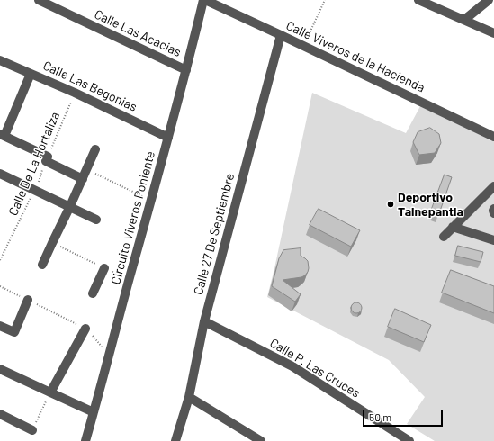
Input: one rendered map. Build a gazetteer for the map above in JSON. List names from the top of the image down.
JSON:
{
  "streets": {
    "street": [
      "Calle Las Acacias",
      "Calle Viveros de la Hacienda",
      "Calle Las Begonias",
      "Circuito Viveros Poniente",
      "Calle 27 De Septiembre",
      "Calle P. Las Cruces"
    ],
    "path": ["Calle De La Hortaliza"]
  },
  "crossings": [
    ["Calle Las Acacias", "Circuito Viveros Poniente"],
    ["Calle Viveros de la Hacienda", "Circuito Viveros Poniente"],
    ["Calle Viveros de la Hacienda", "Calle 27 De Septiembre"],
    ["Calle Las Begonias", "Calle De La Hortaliza"],
    ["Calle Las Begonias", "Circuito Viveros Poniente"],
    ["Calle 27 De Septiembre", "Calle P. Las Cruces"]
  ],
  "places": ["Deportivo Talnepantla"],
  "scale_bar": "50 m"
}
